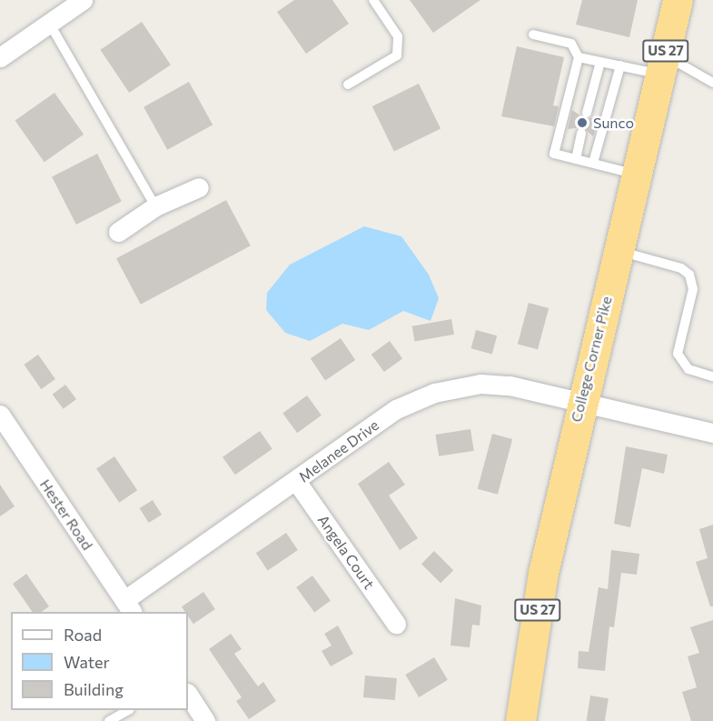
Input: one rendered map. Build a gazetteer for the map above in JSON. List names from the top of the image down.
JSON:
{
  "streets": {
    "highway": ["US 27", "College Corner Pike"],
    "street": ["Melanee Drive", "Hester Road", "Angela Court"]
  },
  "crossings": [
    ["College Corner Pike", "Melanee Drive"],
    ["Melanee Drive", "Hester Road"],
    ["Melanee Drive", "Angela Court"]
  ],
  "places": ["Sunco"],
  "legend": ["Road", "Water", "Building"]
}
